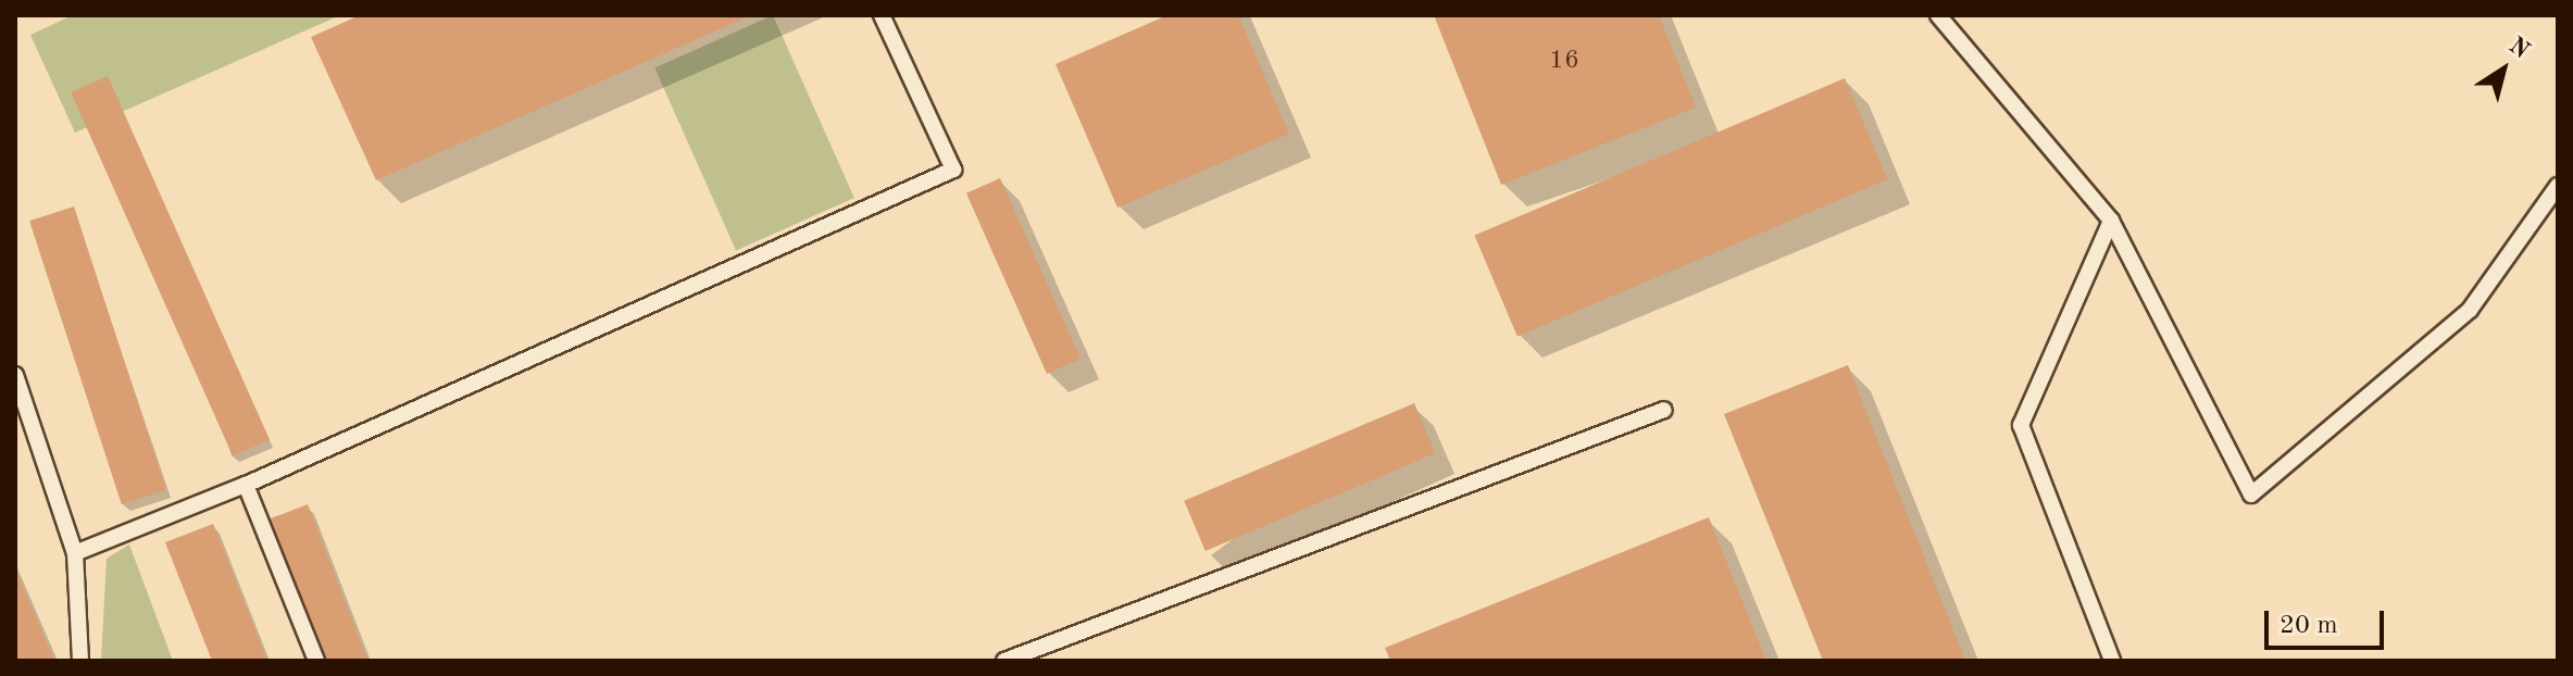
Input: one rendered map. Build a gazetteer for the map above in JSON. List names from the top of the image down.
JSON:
{
  "house_numbers": ["16"],
  "scale_bar": "20 m",
  "north": "top right"
}
